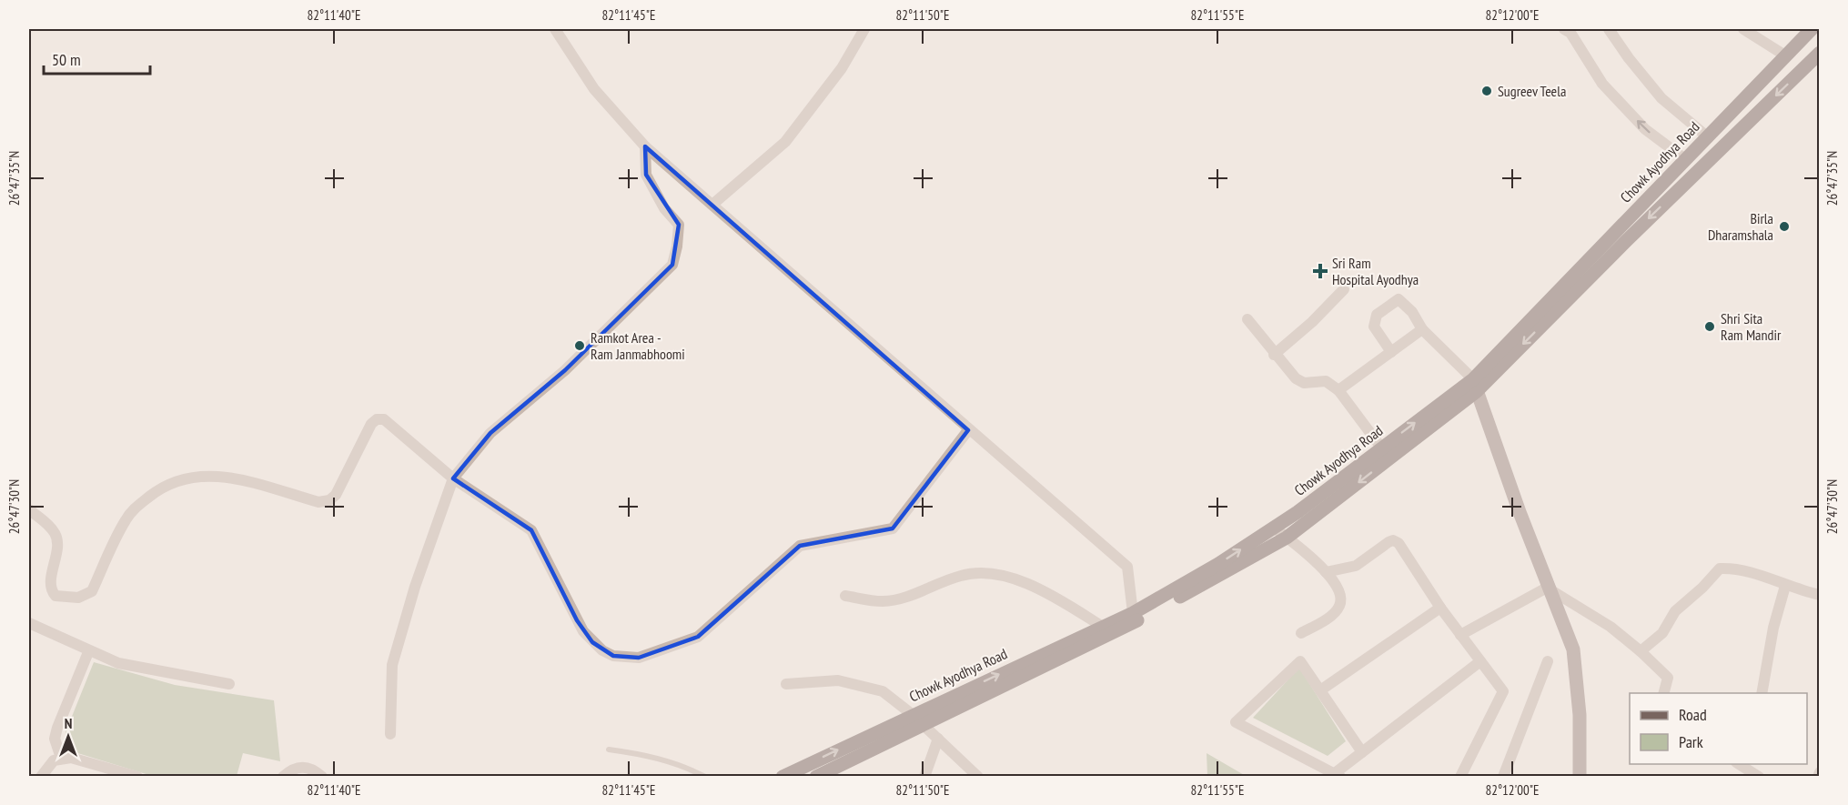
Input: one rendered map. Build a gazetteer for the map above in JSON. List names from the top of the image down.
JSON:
{
  "streets": {
    "main road": ["Chowk Ayodhya Road"]
  },
  "places": {
    "other": [
      "Sugreev Teela",
      "Birla Dharamshala",
      "Shri Sita Ram Mandir",
      "Ramkot Area - Ram Janmabhoomi"
    ],
    "health": ["Sri Ram Hospital Ayodhya"]
  },
  "legend": ["Road", "Park"],
  "scale_bar": "50 m",
  "north": "top",
  "coordinates": [
    "82°11'40\"E",
    "82°11'45\"E",
    "82°11'50\"E",
    "82°11'55\"E",
    "82°12'00\"E",
    "26°47'35\"N",
    "26°47'30\"N"
  ]
}
